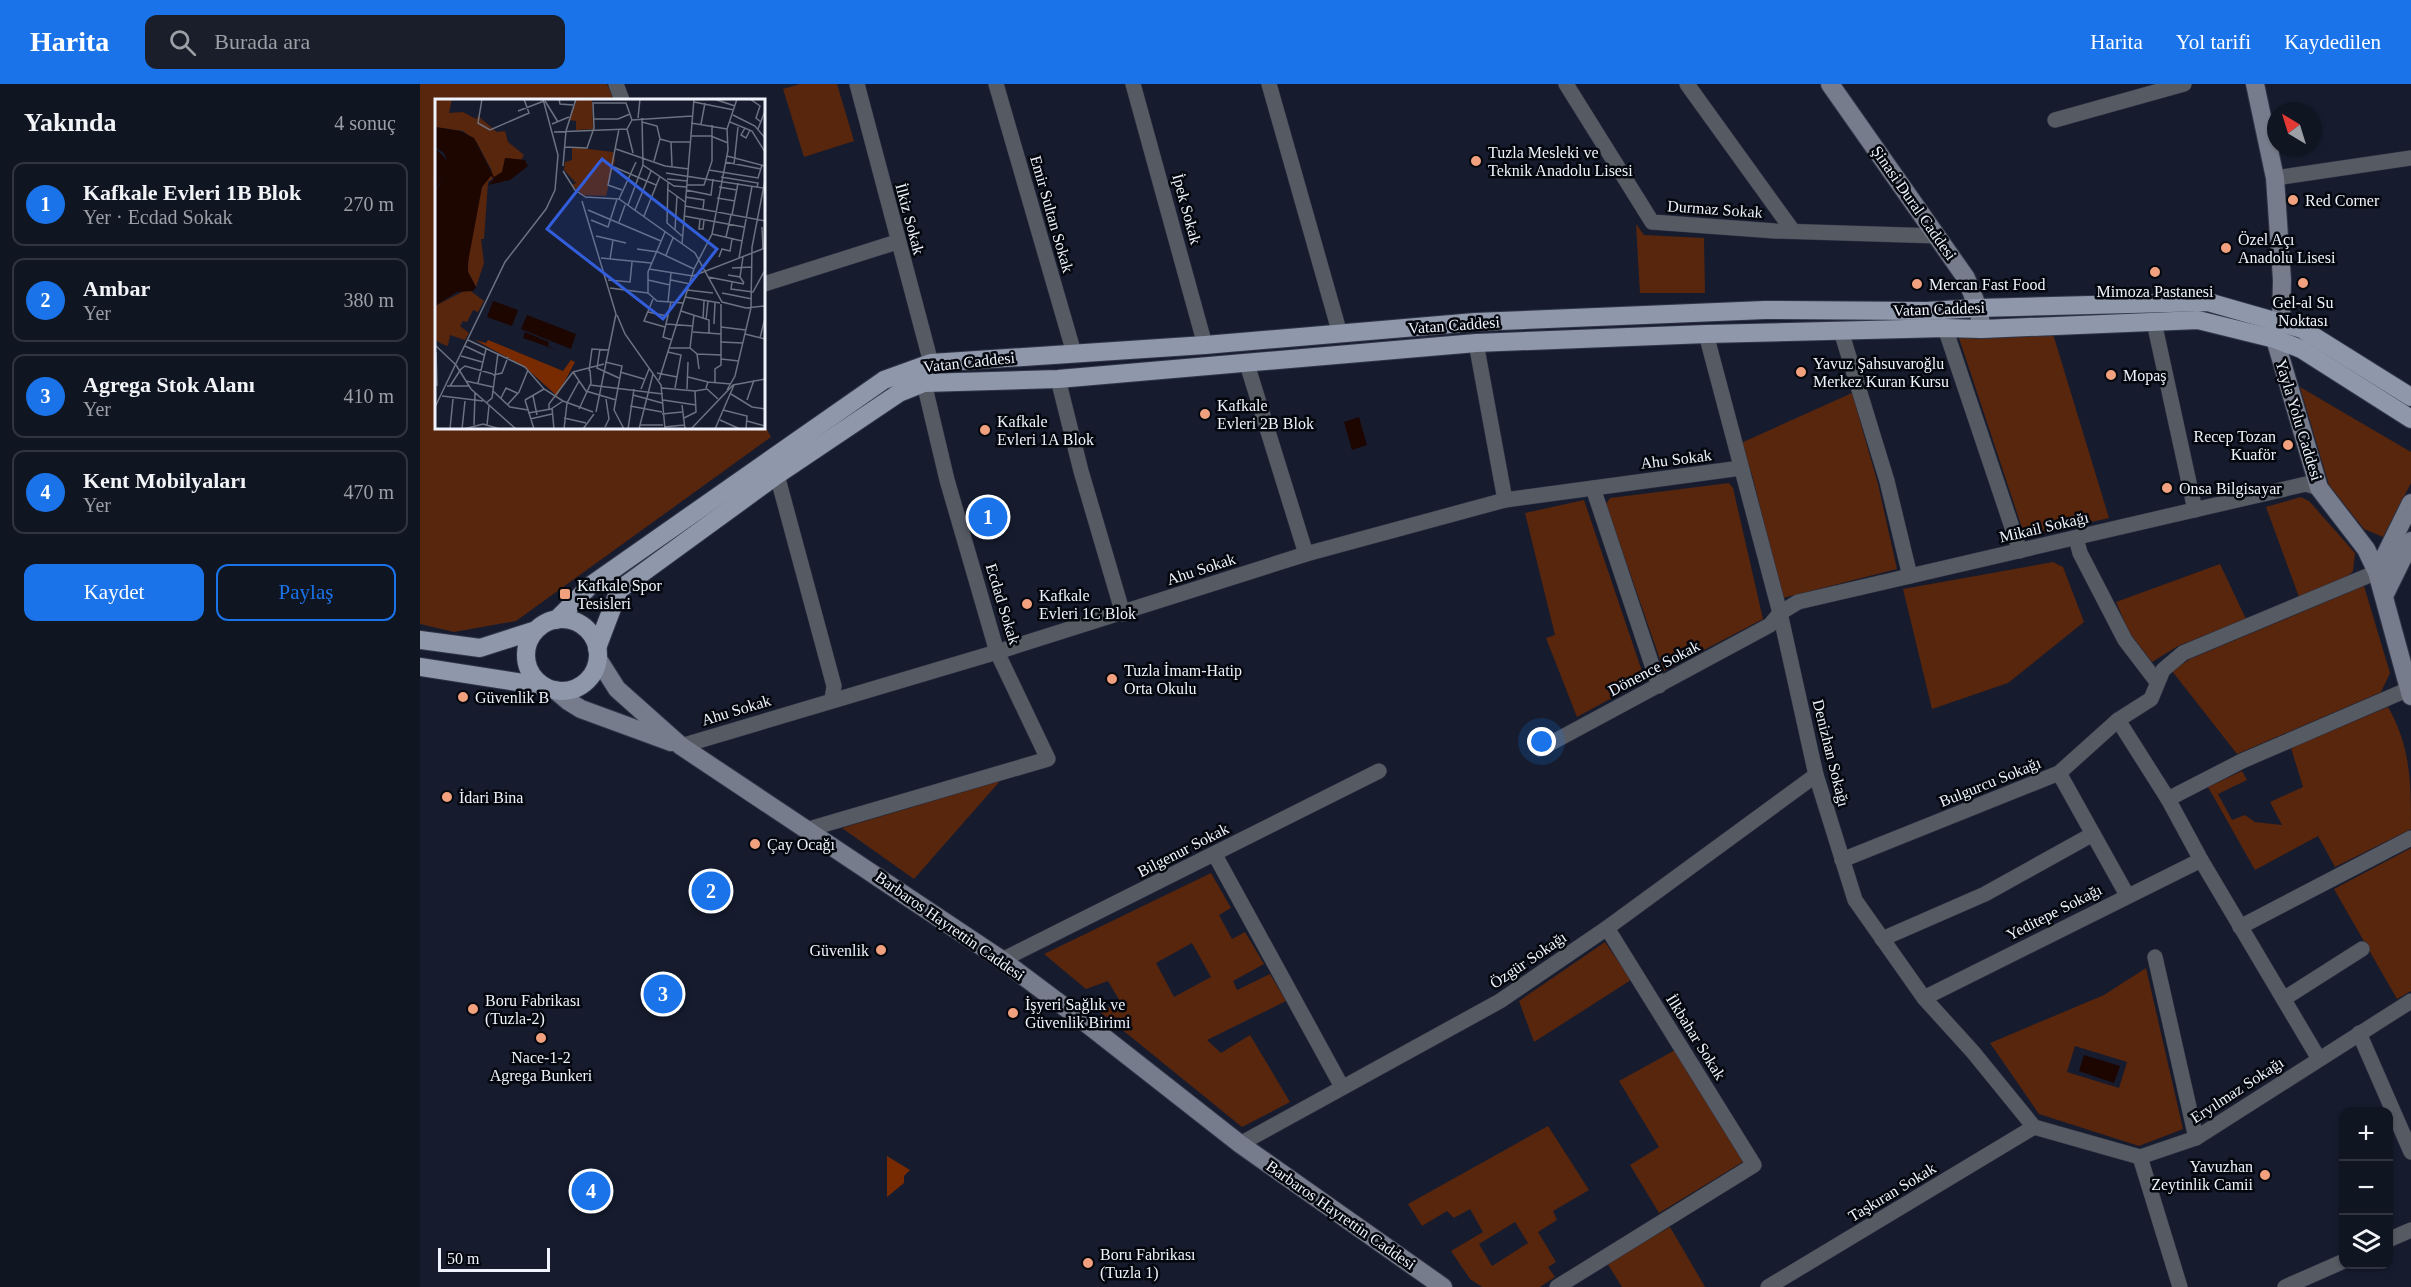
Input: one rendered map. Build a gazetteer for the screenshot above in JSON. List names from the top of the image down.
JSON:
{
  "streets": {
    "main road": ["Vatan Caddesi"],
    "street": [
      "Şinasi Dural Caddesi",
      "İpek Sokak",
      "Durmaz Sokak",
      "Emir Sultan Sokak",
      "İlkiz Sokak",
      "Yayla Yolu Caddesi",
      "Ahu Sokak",
      "Mikail Sokağı",
      "Ecdad Sokak",
      "Dönence Sokak",
      "Denizhan Sokağı",
      "Bulgurcu Sokağı",
      "Bilgenur Sokak",
      "Yeditepe Sokağı",
      "Barbaros Hayrettin Caddesi",
      "Özgür Sokağı",
      "İlkbahar Sokak",
      "Eryılmaz Sokağı",
      "Taşkıran Sokak"
    ]
  },
  "crossings": [
    ["Şinasi Dural Caddesi", "Durmaz Sokak"],
    ["Şinasi Dural Caddesi", "Vatan Caddesi"],
    ["İpek Sokak", "Vatan Caddesi"],
    ["Emir Sultan Sokak", "Vatan Caddesi"],
    ["İlkiz Sokak", "Vatan Caddesi"],
    ["Vatan Caddesi", "Yayla Yolu Caddesi"],
    ["Vatan Caddesi", "Ecdad Sokak"],
    ["Vatan Caddesi", "Denizhan Sokağı"],
    ["Yayla Yolu Caddesi", "Mikail Sokağı"],
    ["Yayla Yolu Caddesi", "Bulgurcu Sokağı"],
    ["Ahu Sokak", "Ecdad Sokak"],
    ["Ahu Sokak", "Denizhan Sokağı"],
    ["Ahu Sokak", "Barbaros Hayrettin Caddesi"],
    ["Mikail Sokağı", "Dönence Sokak"],
    ["Mikail Sokağı", "Denizhan Sokağı"],
    ["Ecdad Sokak", "Barbaros Hayrettin Caddesi"],
    ["Dönence Sokak", "Denizhan Sokağı"],
    ["Denizhan Sokağı", "Bulgurcu Sokağı"],
    ["Denizhan Sokağı", "Yeditepe Sokağı"],
    ["Denizhan Sokağı", "Özgür Sokağı"],
    ["Denizhan Sokağı", "Taşkıran Sokak"],
    ["Bilgenur Sokak", "Barbaros Hayrettin Caddesi"],
    ["Barbaros Hayrettin Caddesi", "Özgür Sokağı"],
    ["Özgür Sokağı", "İlkbahar Sokak"]
  ],
  "places": {
    "other": [
      "Tuzla Mesleki ve Teknik Anadolu Lisesi",
      "Red Corner",
      "Özel Açı Anadolu Lisesi",
      "Mimoza Pastanesi",
      "Gel-al Su Noktası",
      "Mercan Fast Food",
      "Yavuz Şahsuvaroğlu Merkez Kuran Kursu",
      "Mopaş",
      "Kafkale Evleri 2B Blok",
      "Kafkale Evleri 1A Blok",
      "Recep Tozan Kuaför",
      "Onsa Bilgisayar",
      "Kafkale Evleri 1C Blok",
      "Tuzla İmam-Hatip Orta Okulu",
      "Güvenlik B",
      "İdari Bina",
      "Çay Ocağı",
      "Güvenlik",
      "Boru Fabrikası (Tuzla-2)",
      "İşyeri Sağlık ve Güvenlik Birimi",
      "Nace-1-2 Agrega Bunkeri",
      "Yavuzhan Zeytinlik Camii",
      "Boru Fabrikası (Tuzla 1)"
    ],
    "transit": ["Kafkale Spor Tesisleri"]
  },
  "scale_bar": "50 m",
  "north": "top left",
  "page": {
    "header": "Harita",
    "search": "Burada ara",
    "nav": ["Harita", "Yol tarifi", "Kaydedilen"],
    "heading": ["Yakında", "4 sonuç"],
    "list": [
      {
        "mark": "1",
        "name": "Kafkale Evleri 1B Blok",
        "note": "Yer · Ecdad Sokak",
        "value": "270 m"
      },
      {
        "mark": "2",
        "name": "Ambar",
        "note": "Yer",
        "value": "380 m"
      },
      {
        "mark": "3",
        "name": "Agrega Stok Alanı",
        "note": "Yer",
        "value": "410 m"
      },
      {
        "mark": "4",
        "name": "Kent Mobilyaları",
        "note": "Yer",
        "value": "470 m"
      }
    ],
    "pins": [
      "1",
      "2",
      "3",
      "4"
    ],
    "buttons": ["Kaydet", "Paylaş"],
    "map_buttons": ["+", "−"],
    "scale": "50 m"
  }
}
